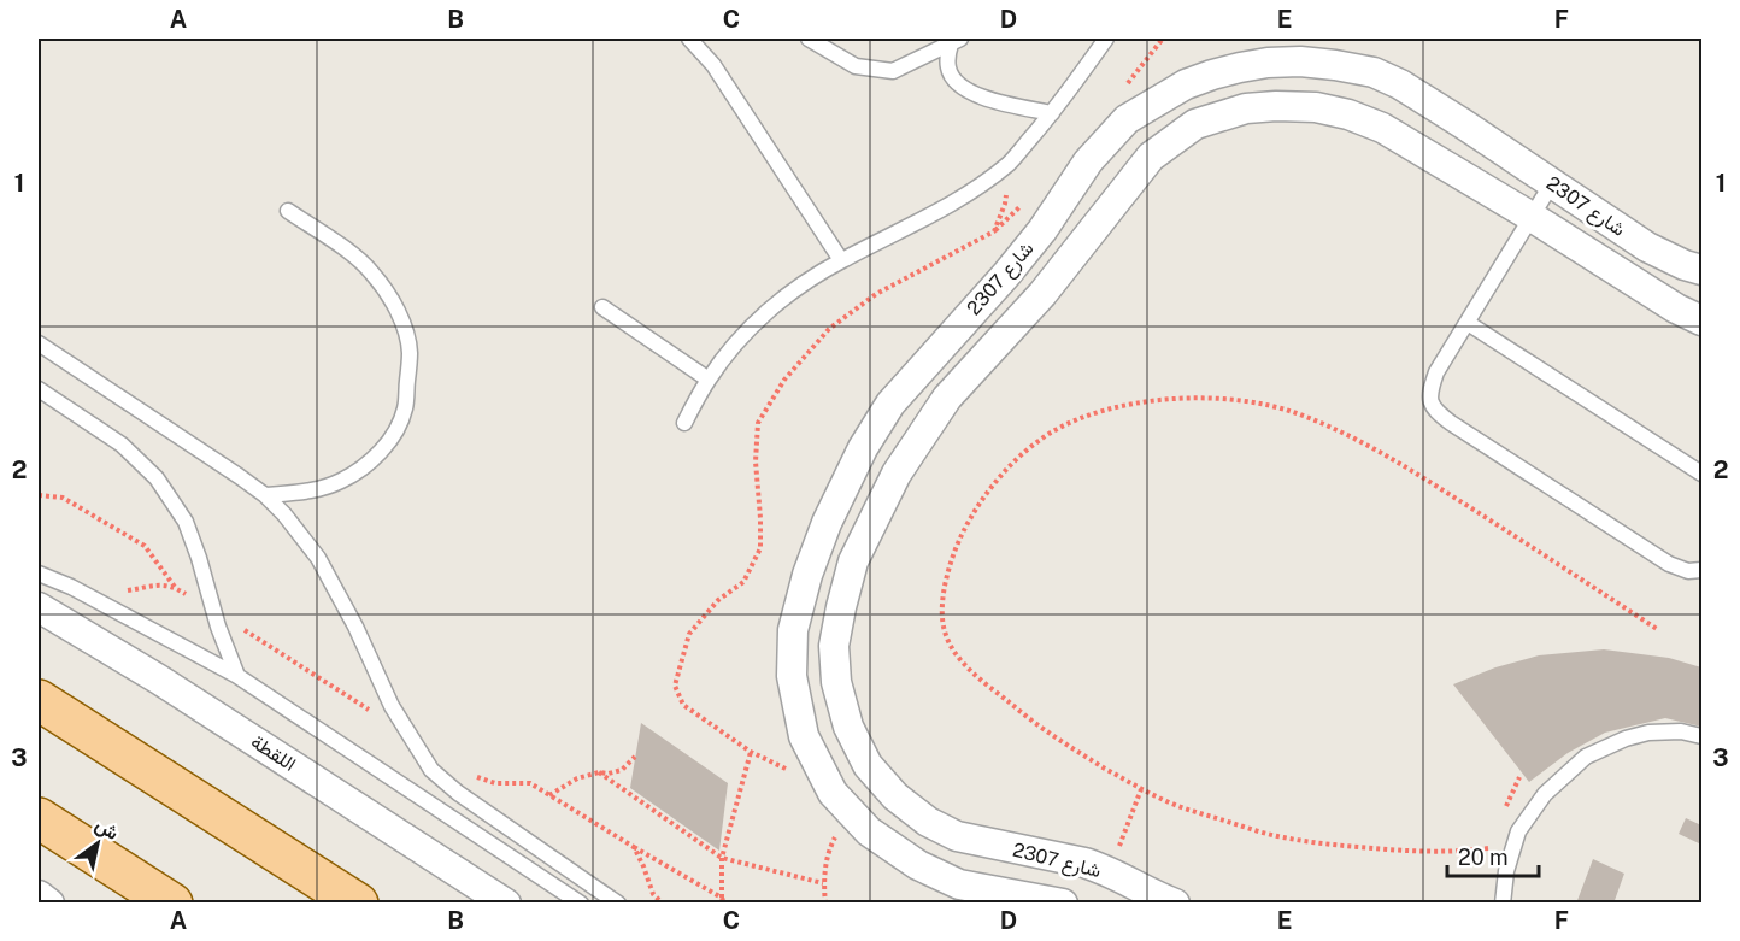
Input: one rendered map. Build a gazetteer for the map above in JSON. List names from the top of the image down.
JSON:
{
  "streets": {
    "street": ["شارع 2307", "اللقطة"]
  },
  "scale_bar": "20 m",
  "north": "top right",
  "grid": {
    "columns": [
      "A",
      "B",
      "C",
      "D",
      "E",
      "F"
    ],
    "rows": ["1", "2", "3"]
  }
}
